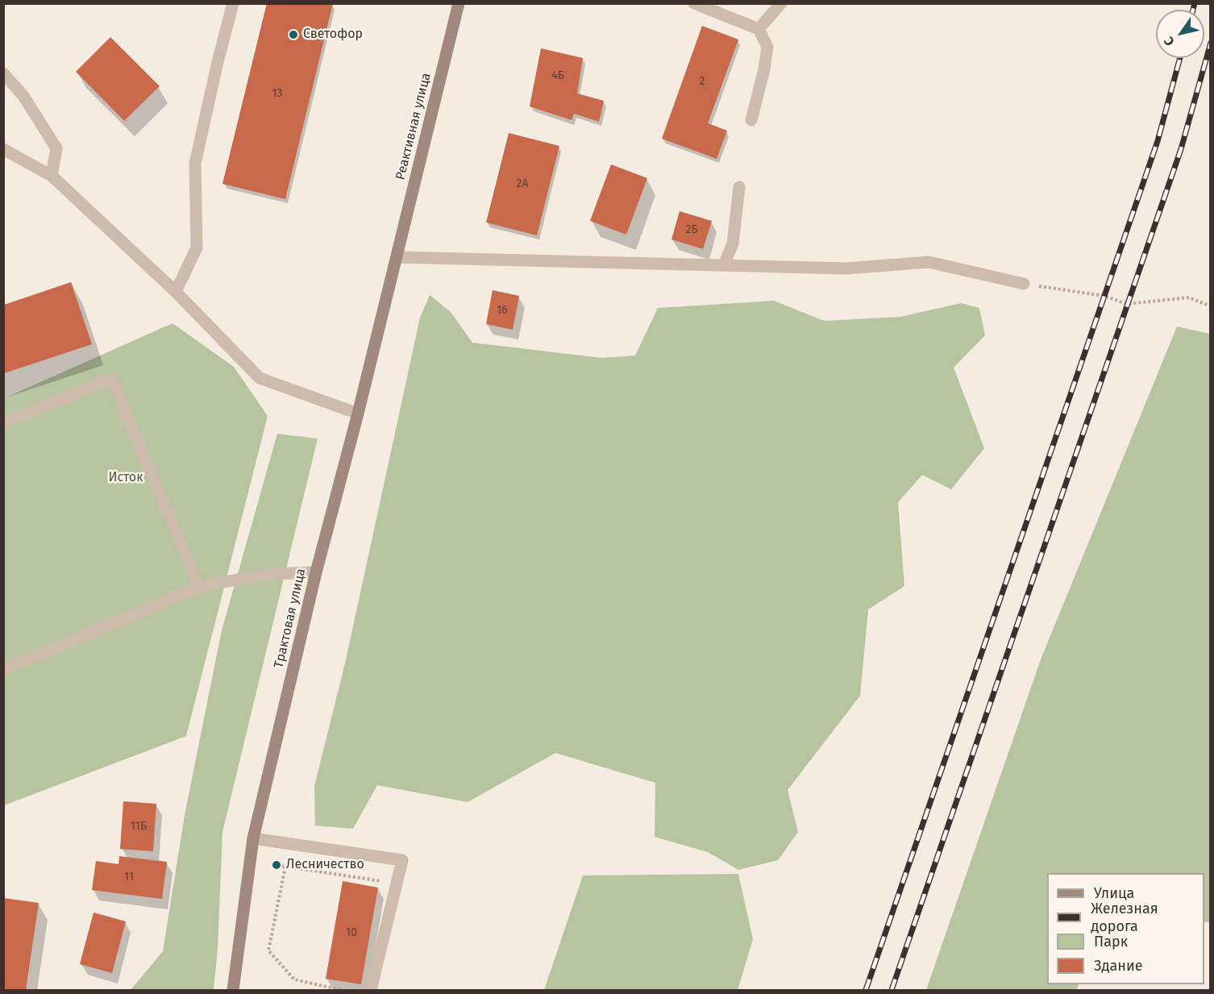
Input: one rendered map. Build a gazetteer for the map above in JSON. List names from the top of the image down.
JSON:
{
  "streets": {
    "main road": ["Реактивная улица", "Трактовая улица"]
  },
  "crossings": [
    ["Реактивная улица", "Трактовая улица"]
  ],
  "parks": ["Исток"],
  "places": ["Светофор", "Лесничество"],
  "house_numbers": [
    "4Б",
    "2",
    "13",
    "2А",
    "2Б",
    "16",
    "11Б",
    "11",
    "10"
  ],
  "legend": [
    "Улица",
    "Железная дорога",
    "Парк",
    "Здание"
  ],
  "north": "bottom left"
}
